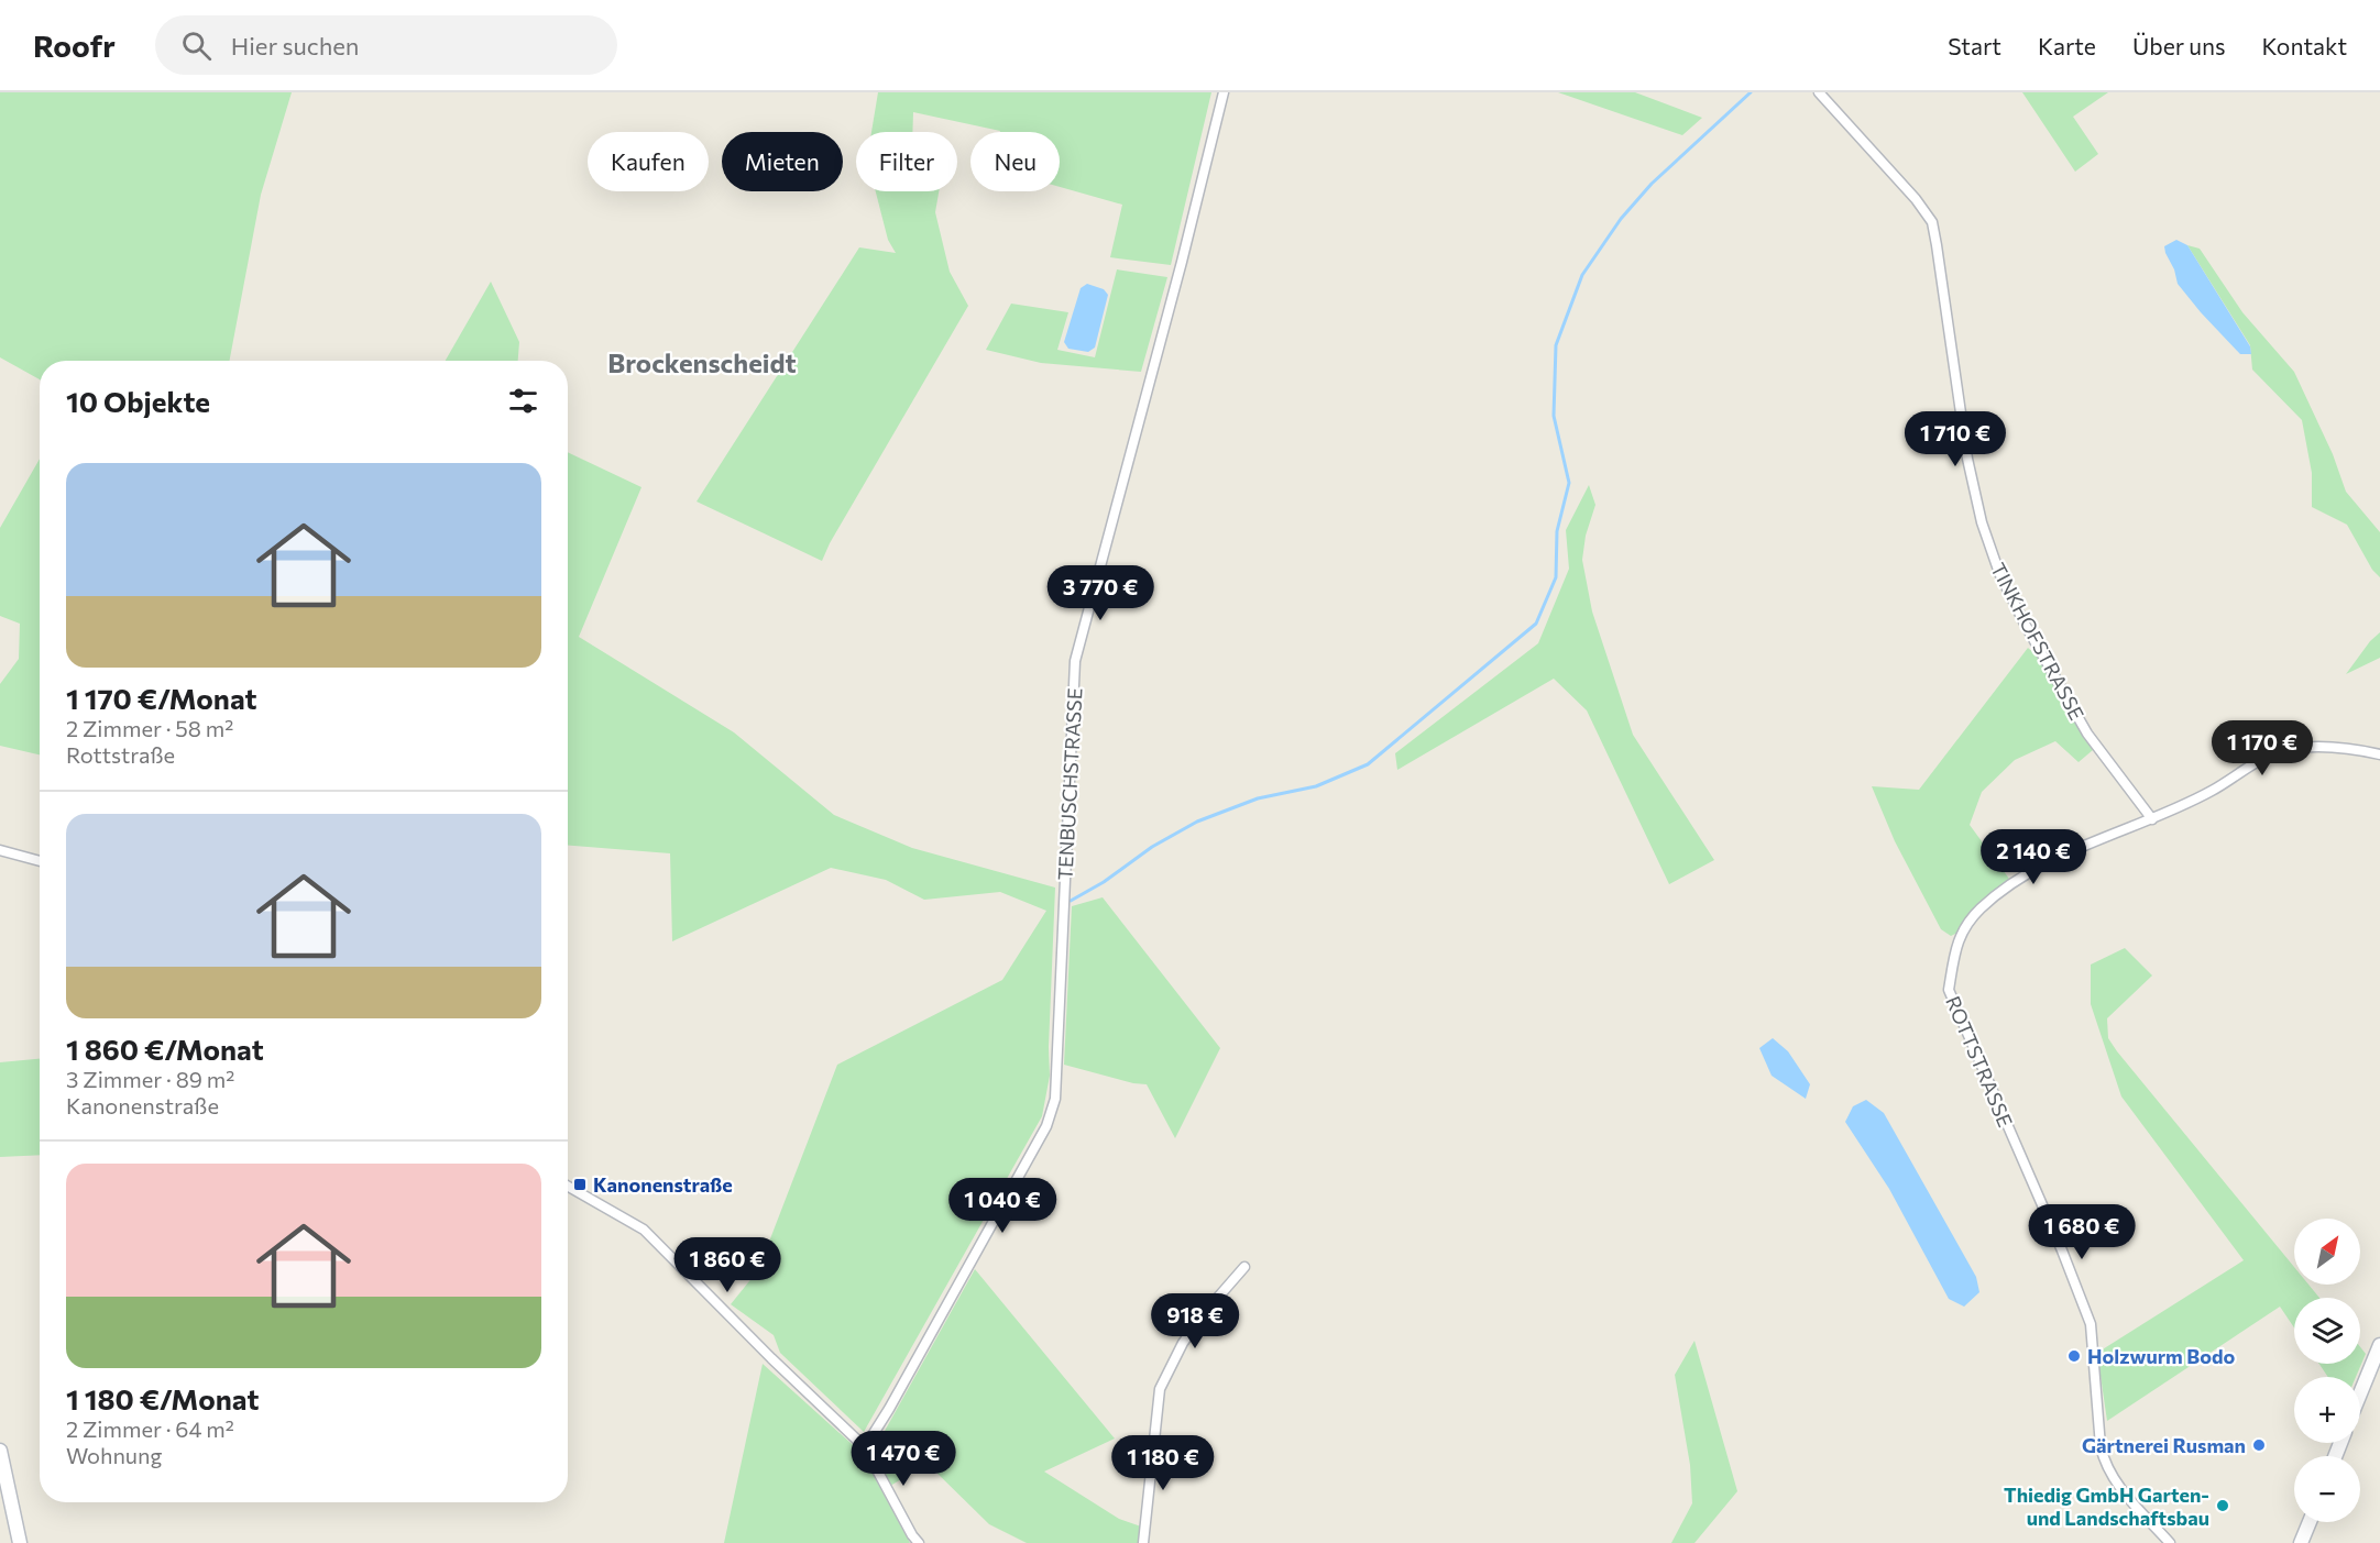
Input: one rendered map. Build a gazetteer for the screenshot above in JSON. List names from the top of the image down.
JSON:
{
  "streets": {
    "street": ["TINKHOFSTRASSE", "TENBUSCHSTRASSE", "ROTTSTRASSE"]
  },
  "crossings": [
    ["TINKHOFSTRASSE", "ROTTSTRASSE"]
  ],
  "districts": ["Brockenscheidt"],
  "places": {
    "transit": ["Kanonenstraße"],
    "other": ["Holzwurm Bodo", "Gärtnerei Rusman", "Thiedig GmbH Garten- und Landschaftsbau"]
  },
  "north": "top right",
  "page": {
    "header": "Roofr",
    "search": "Hier suchen",
    "nav": [
      "Start",
      "Karte",
      "Über uns",
      "Kontakt"
    ],
    "chip": [
      "Kaufen",
      "Mieten",
      "Filter",
      "Neu"
    ],
    "heading": "10 Objekte",
    "price": [
      "1 710 €",
      "3 770 €",
      "1 170 €",
      "2 140 €",
      "1 040 €",
      "1 680 €",
      "1 860 €",
      "918 €",
      "1 470 €",
      "1 180 €"
    ],
    "list": [
      {
        "name": "1 170 €/Monat",
        "note": "2 Zimmer · 58 m² · Rottstraße"
      },
      {
        "name": "1 860 €/Monat",
        "note": "3 Zimmer · 89 m² · Kanonenstraße"
      },
      {
        "name": "1 180 €/Monat",
        "note": "2 Zimmer · 64 m² · Wohnung"
      }
    ],
    "map_buttons": ["+", "−"]
  }
}
